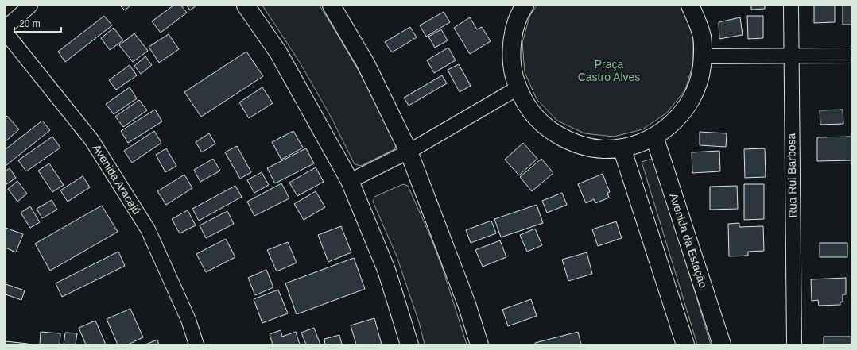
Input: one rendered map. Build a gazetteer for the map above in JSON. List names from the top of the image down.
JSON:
{
  "streets": {
    "street": ["Rua Rui Barbosa", "Avenida Aracajú", "Avenida da Estação"]
  },
  "parks": ["Praça Castro Alves"],
  "scale_bar": "20 m"
}
